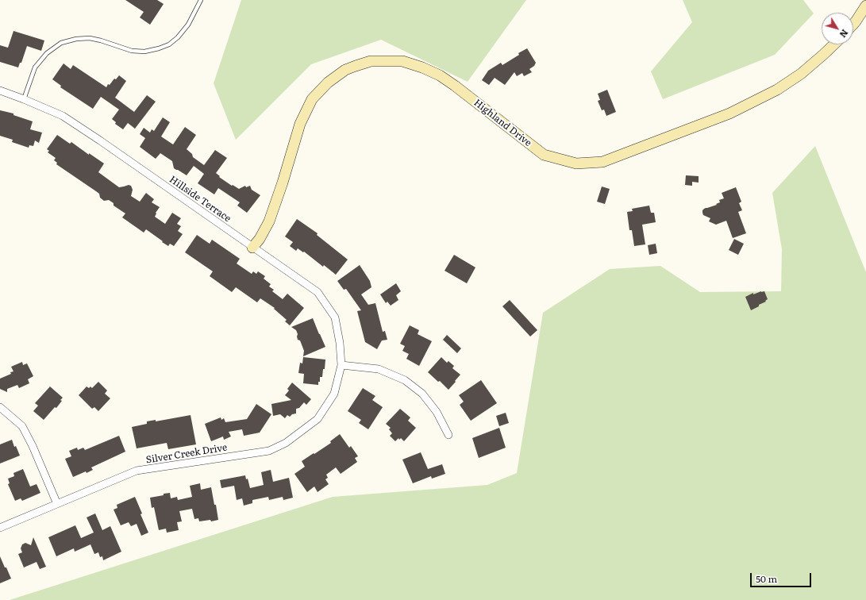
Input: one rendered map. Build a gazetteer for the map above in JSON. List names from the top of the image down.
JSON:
{
  "streets": {
    "street": ["Highland Drive", "Hillside Terrace", "Silver Creek Drive"]
  },
  "crossings": [
    ["Highland Drive", "Hillside Terrace"],
    ["Hillside Terrace", "Silver Creek Drive"]
  ],
  "scale_bar": "50 m",
  "north": "bottom right"
}
